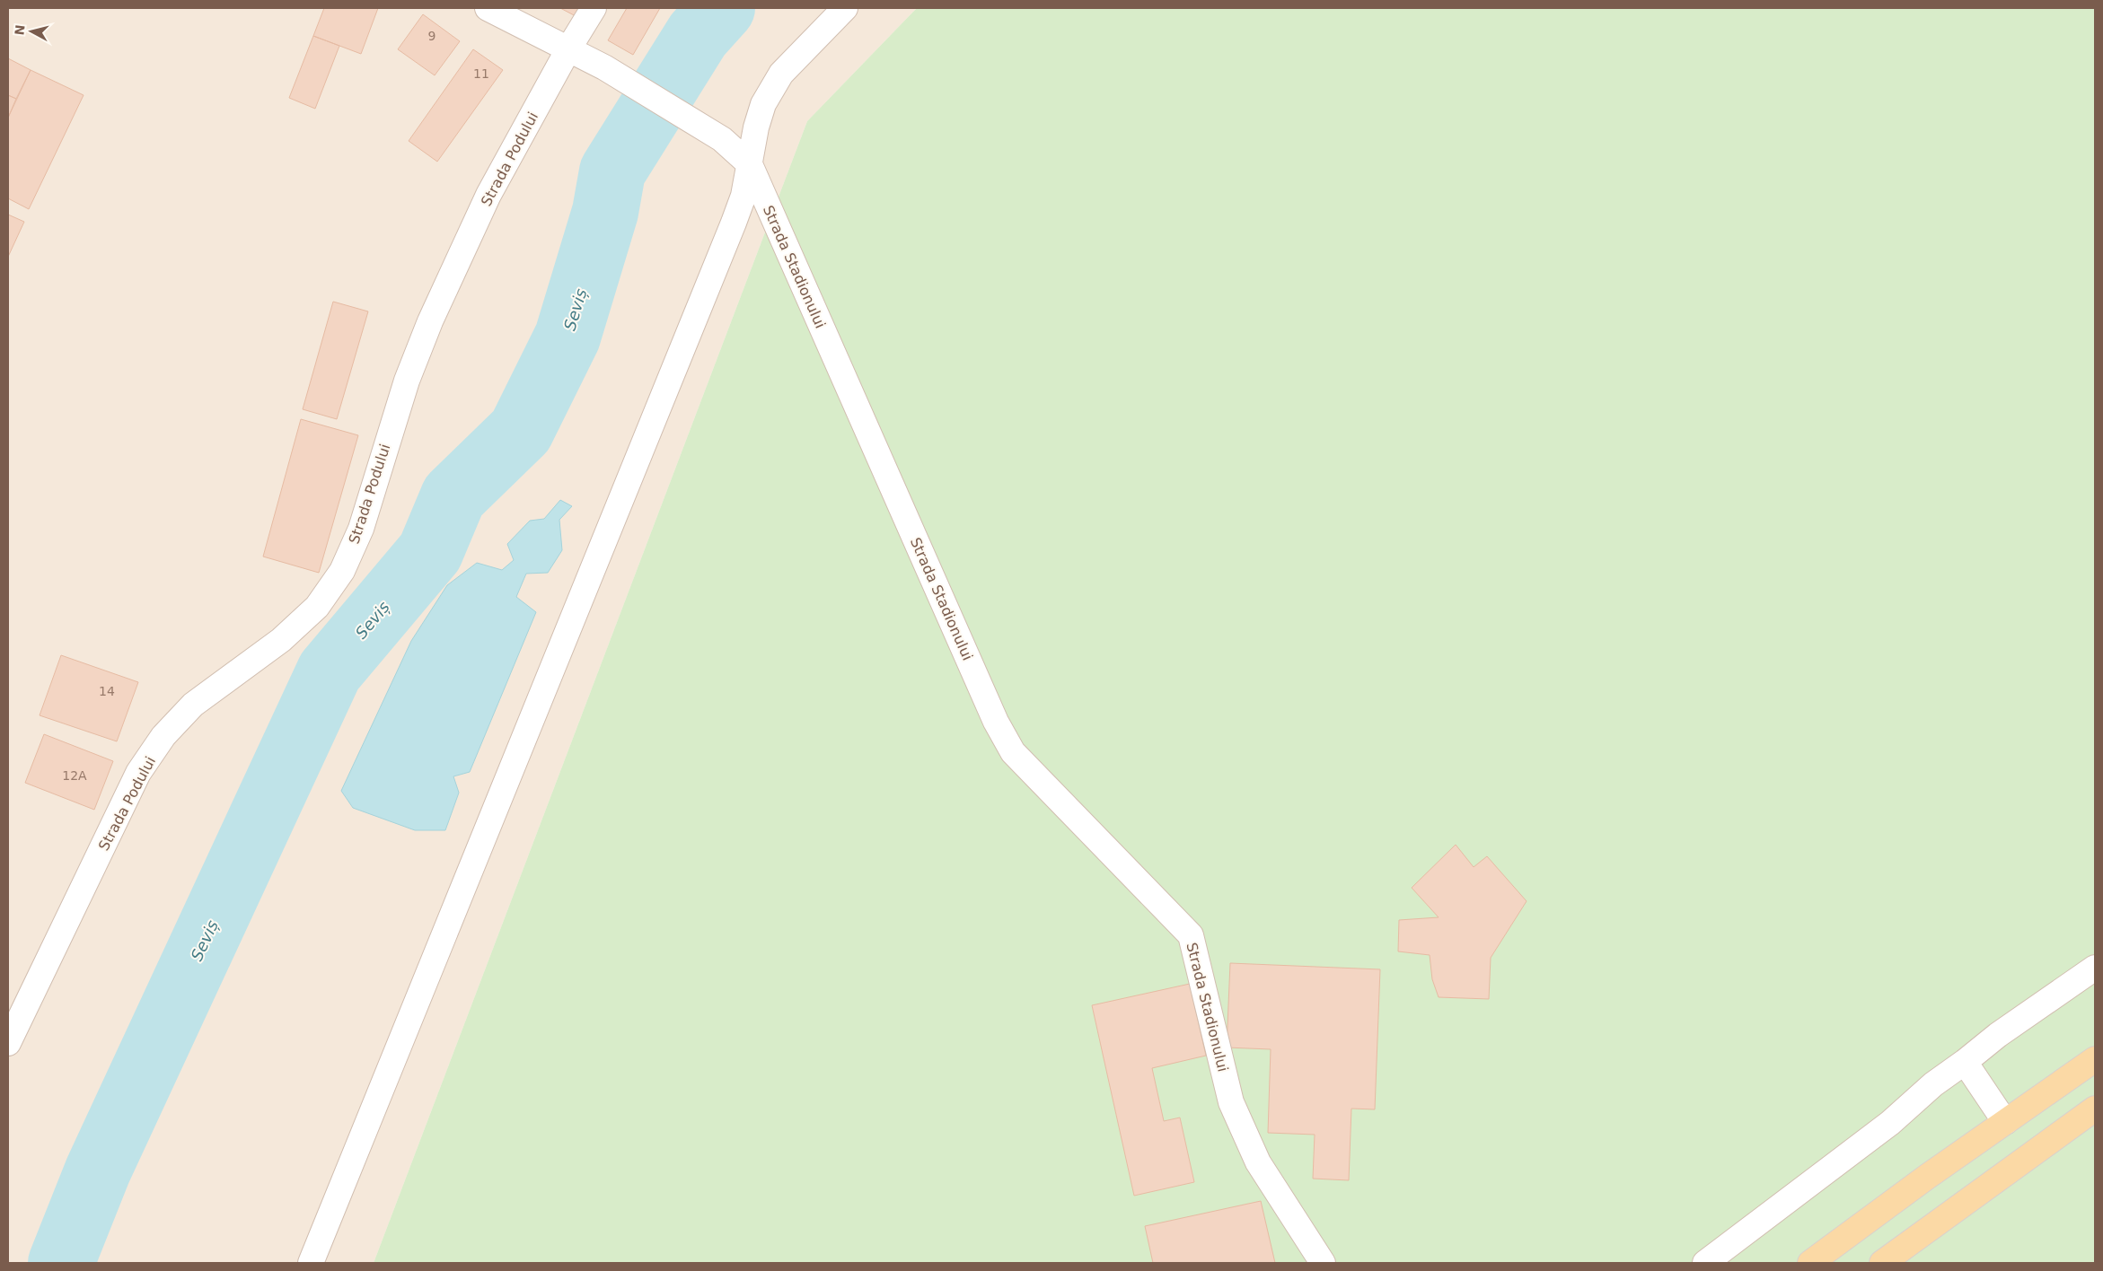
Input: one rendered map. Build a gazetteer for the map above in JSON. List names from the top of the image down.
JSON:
{
  "streets": {
    "street": ["Strada Podului", "Strada Stadionului"]
  },
  "crossings": [
    ["Strada Podului", "Strada Stadionului"]
  ],
  "water": ["Seviș"],
  "house_numbers": [
    "9",
    "11",
    "14",
    "12A"
  ],
  "north": "left"
}
